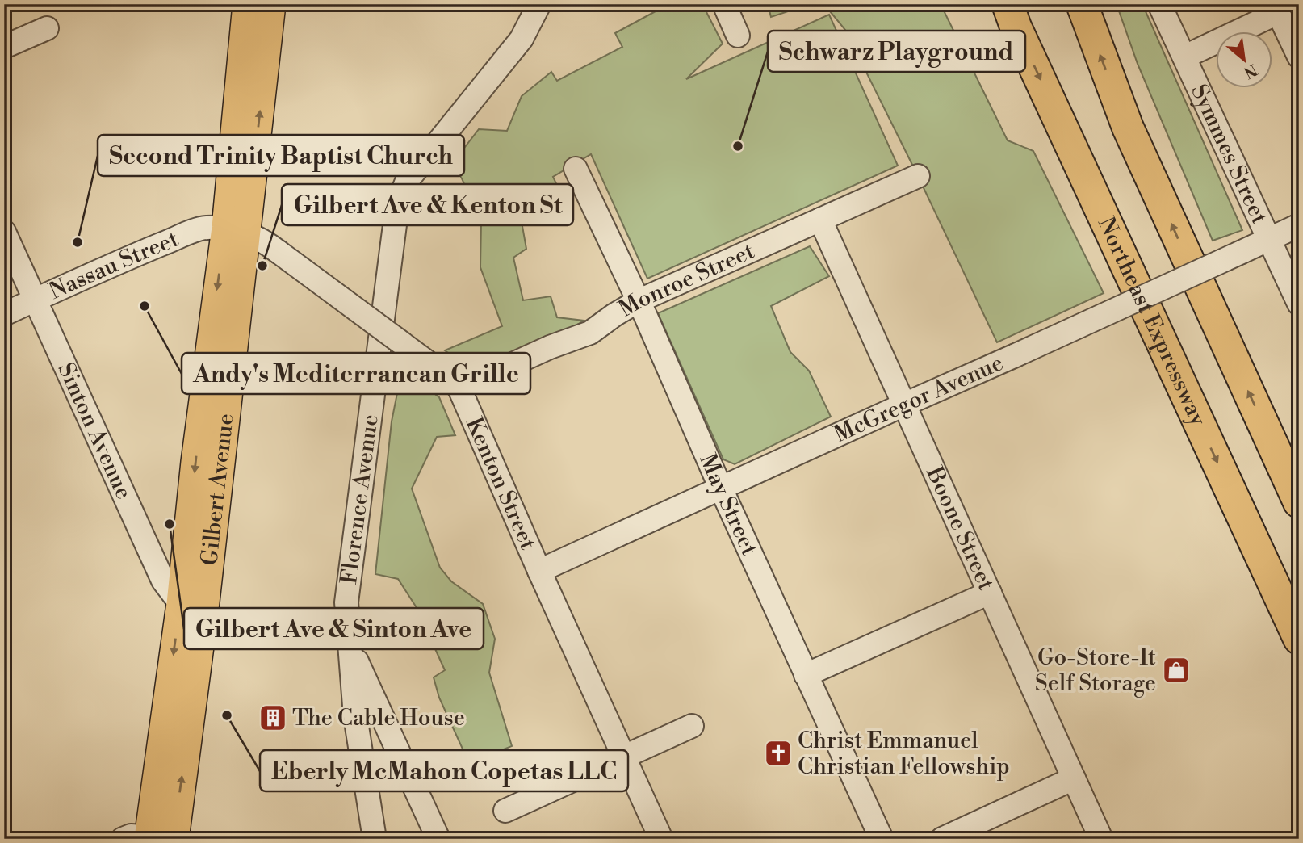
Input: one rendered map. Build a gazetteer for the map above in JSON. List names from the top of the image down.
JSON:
{
  "streets": {
    "highway": ["Northeast Expressway"],
    "main road": ["Gilbert Avenue"],
    "street": [
      "Symmes Street",
      "Nassau Street",
      "Monroe Street",
      "McGregor Avenue",
      "Sinton Avenue",
      "Kenton Street",
      "Florence Avenue",
      "May Street",
      "Boone Street"
    ]
  },
  "crossings": [
    ["Symmes Street", "McGregor Avenue"],
    ["Nassau Street", "Sinton Avenue"],
    ["Nassau Street", "Kenton Street"],
    ["Nassau Street", "Gilbert Avenue"],
    ["Monroe Street", "Kenton Street"],
    ["Monroe Street", "May Street"],
    ["Monroe Street", "Boone Street"],
    ["McGregor Avenue", "Kenton Street"],
    ["McGregor Avenue", "May Street"],
    ["McGregor Avenue", "Boone Street"],
    ["Sinton Avenue", "Gilbert Avenue"],
    ["Kenton Street", "Gilbert Avenue"]
  ],
  "places": {
    "other": [
      "Schwarz Playground",
      "Second Trinity Baptist Church",
      "Gilbert Ave & Kenton St",
      "Andy's Mediterranean Grille",
      "Gilbert Ave & Sinton Ave",
      "Eberly McMahon Copetas LLC"
    ],
    "shop": ["Go-Store-It Self Storage"],
    "building": ["The Cable House"],
    "church": ["Christ Emmanuel Christian Fellowship"]
  },
  "north": "bottom right"
}
